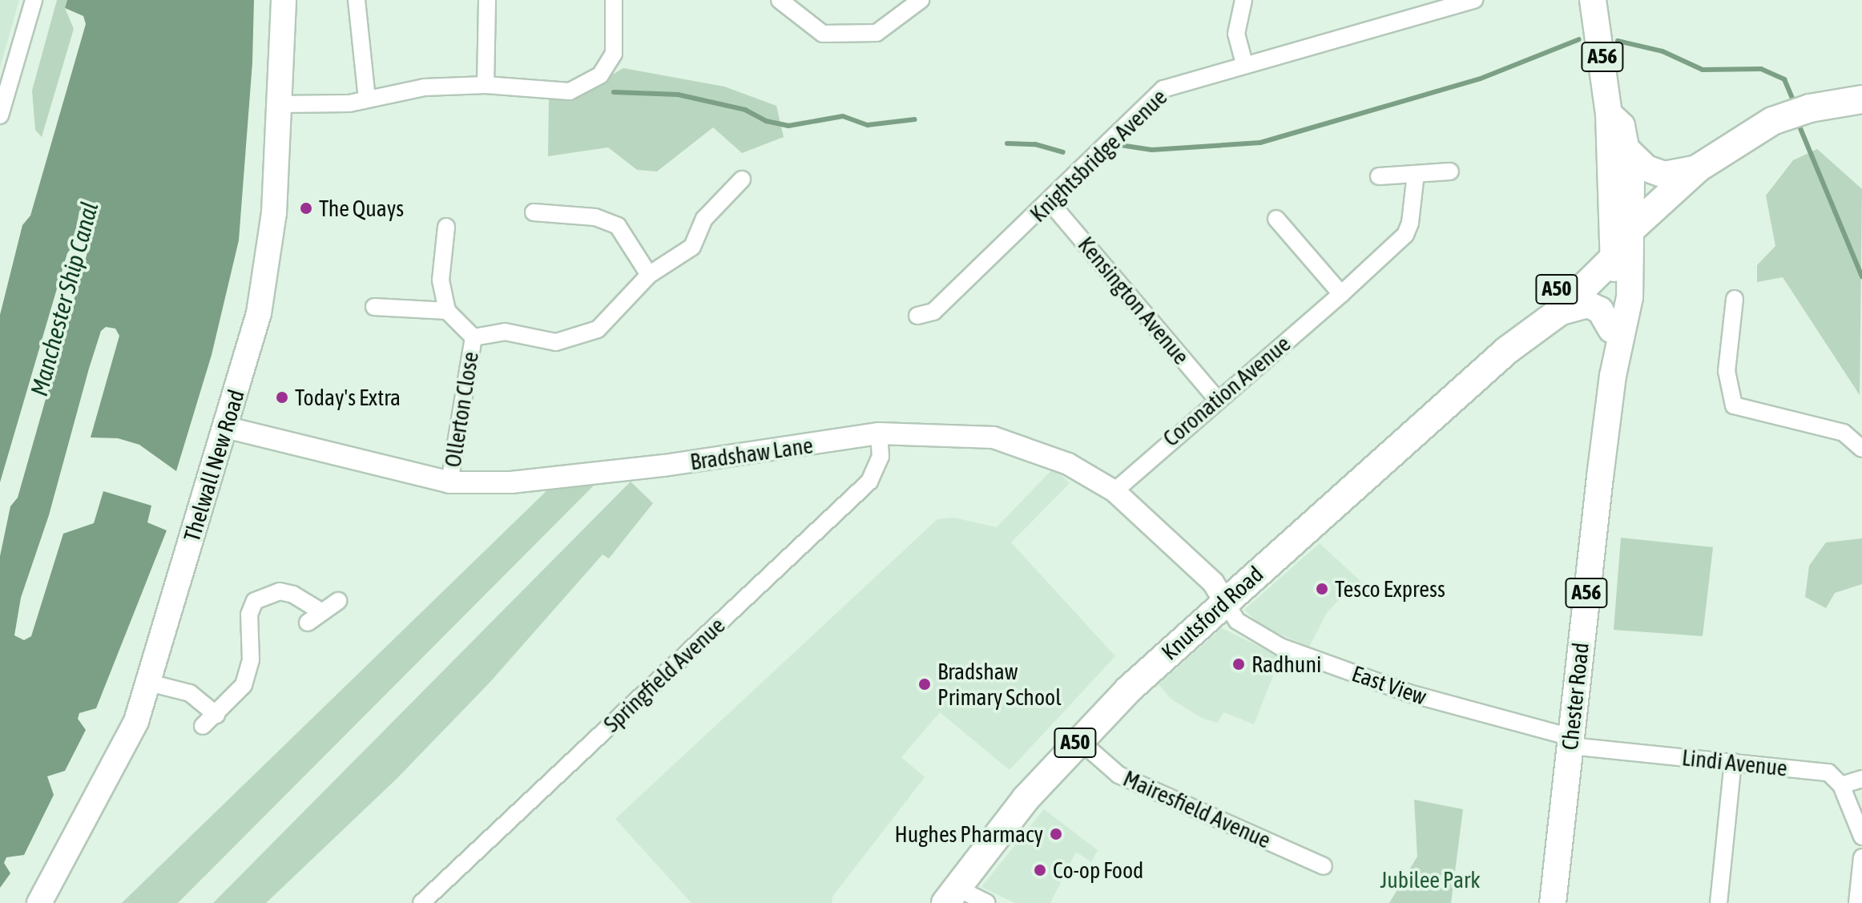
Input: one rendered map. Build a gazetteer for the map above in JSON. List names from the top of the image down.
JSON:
{
  "streets": {
    "highway": ["A50", "Knutsford Road"],
    "main road": ["A56", "Thelwall New Road", "Chester Road"],
    "street": [
      "Knightsbridge Avenue",
      "Kensington Avenue",
      "Coronation Avenue",
      "Ollerton Close",
      "Bradshaw Lane",
      "Springfield Avenue",
      "East View",
      "Lindi Avenue",
      "Mairesfield Avenue"
    ]
  },
  "crossings": [
    ["A56", "Knutsford Road"],
    ["A56", "Chester Road"],
    ["Knightsbridge Avenue", "Kensington Avenue"],
    ["Kensington Avenue", "Coronation Avenue"],
    ["Coronation Avenue", "Bradshaw Lane"],
    ["Ollerton Close", "Bradshaw Lane"],
    ["Bradshaw Lane", "Thelwall New Road"],
    ["Bradshaw Lane", "Knutsford Road"],
    ["Bradshaw Lane", "Springfield Avenue"],
    ["Bradshaw Lane", "East View"],
    ["Knutsford Road", "East View"],
    ["Knutsford Road", "Chester Road"],
    ["Knutsford Road", "Mairesfield Avenue"],
    ["East View", "Chester Road"],
    ["East View", "Lindi Avenue"],
    ["Chester Road", "Lindi Avenue"]
  ],
  "water": ["Manchester Ship Canal"],
  "parks": ["Jubilee Park"],
  "places": [
    "The Quays",
    "Today's Extra",
    "Tesco Express",
    "Radhuni",
    "Bradshaw Primary School",
    "Hughes Pharmacy",
    "Co-op Food"
  ]
}
